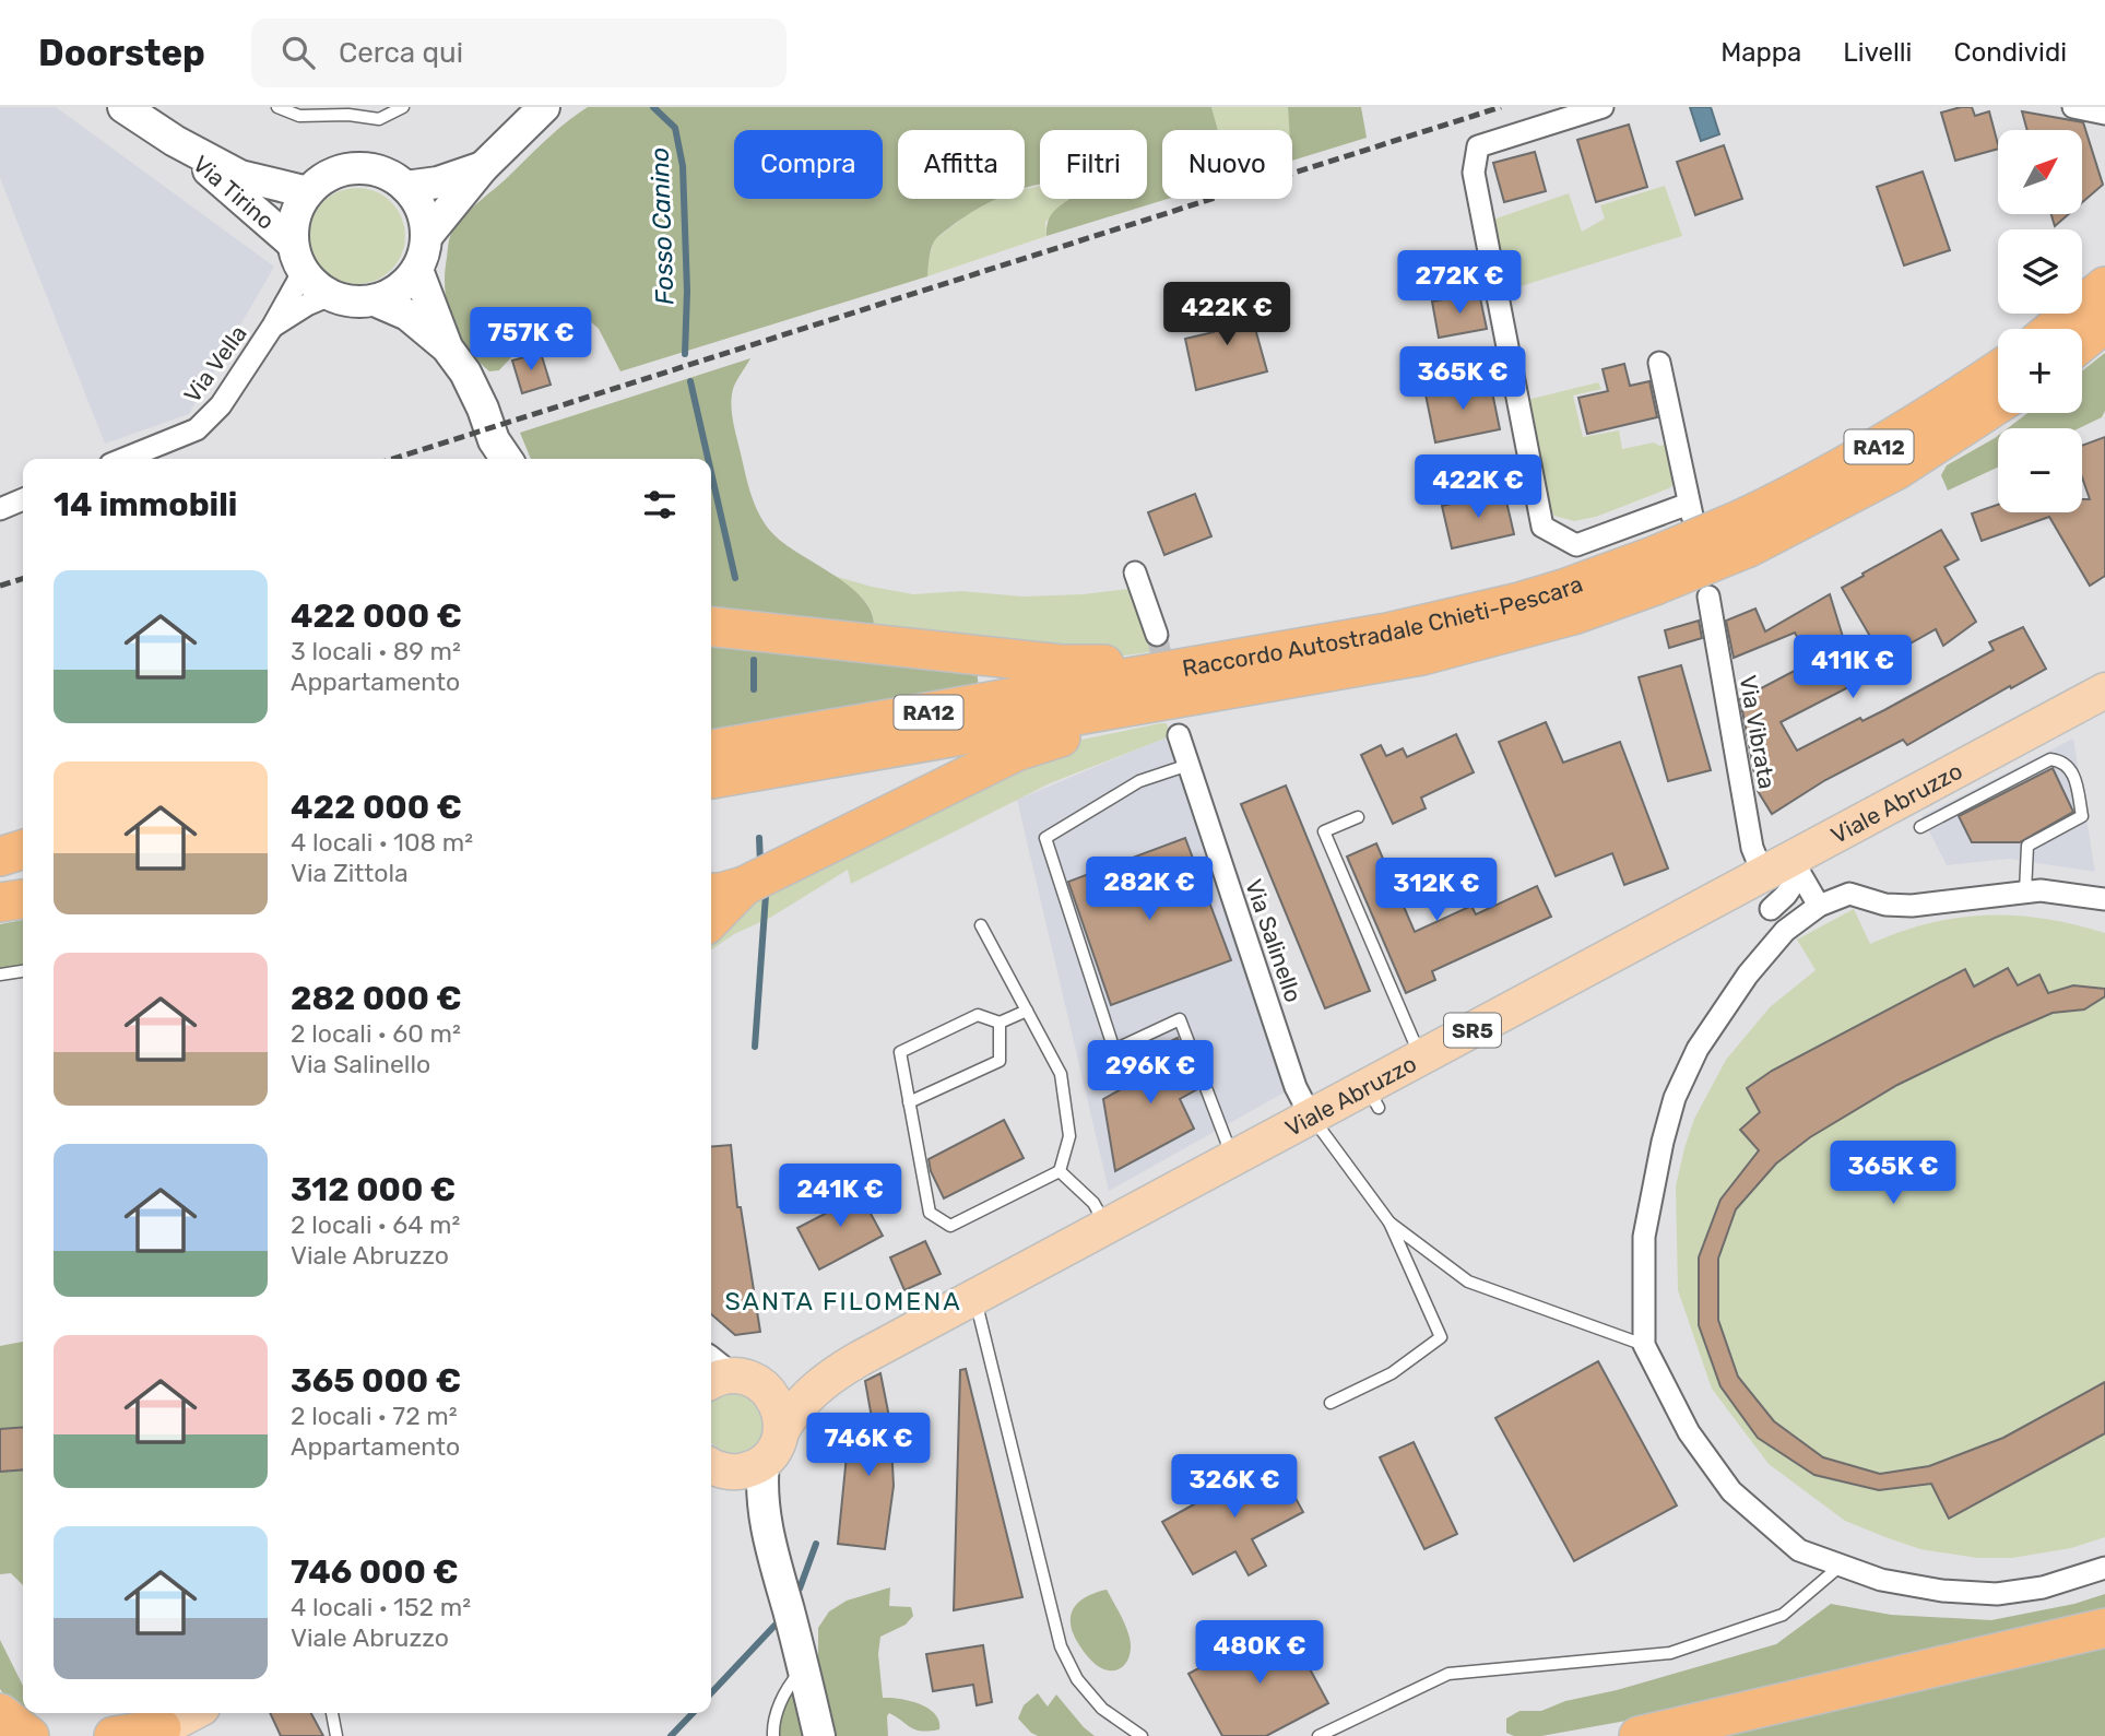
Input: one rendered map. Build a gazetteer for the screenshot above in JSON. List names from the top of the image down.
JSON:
{
  "streets": {
    "highway": ["RA12", "Raccordo Autostradale Chieti-Pescara"],
    "main road": ["Via Tirino", "Viale Abruzzo", "SR5"],
    "street": ["Via Vella", "Via Vibrata", "Via Salinello"]
  },
  "crossings": [
    ["Via Tirino", "Via Vella"],
    ["Via Vibrata", "Viale Abruzzo"],
    ["Viale Abruzzo", "Via Salinello"],
    ["Viale Abruzzo", "SR5"]
  ],
  "districts": ["SANTA FILOMENA"],
  "water": ["Fosso Canino"],
  "north": "top right",
  "page": {
    "header": "Doorstep",
    "search": "Cerca qui",
    "nav": ["Mappa", "Livelli", "Condividi"],
    "map_buttons": ["+", "−"],
    "chip": [
      "Compra",
      "Affitta",
      "Filtri",
      "Nuovo"
    ],
    "price": [
      "272K €",
      "422K €",
      "757K €",
      "365K €",
      "422K €",
      "411K €",
      "282K €",
      "312K €",
      "296K €",
      "365K €",
      "241K €",
      "746K €",
      "326K €",
      "480K €"
    ],
    "heading": "14 immobili",
    "list": [
      {
        "name": "422 000 €",
        "note": "3 locali · 89 m² · Appartamento"
      },
      {
        "name": "422 000 €",
        "note": "4 locali · 108 m² · Via Zittola"
      },
      {
        "name": "282 000 €",
        "note": "2 locali · 60 m² · Via Salinello"
      },
      {
        "name": "312 000 €",
        "note": "2 locali · 64 m² · Viale Abruzzo"
      },
      {
        "name": "365 000 €",
        "note": "2 locali · 72 m² · Appartamento"
      },
      {
        "name": "746 000 €",
        "note": "4 locali · 152 m² · Viale Abruzzo"
      }
    ]
  }
}
